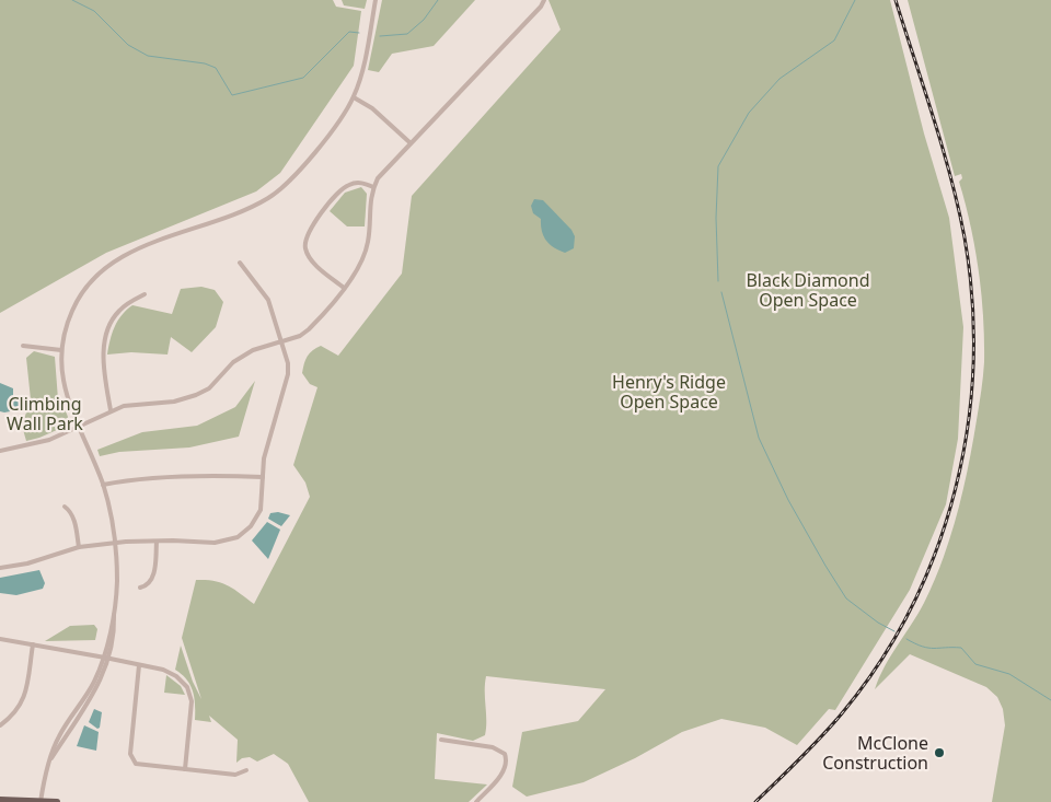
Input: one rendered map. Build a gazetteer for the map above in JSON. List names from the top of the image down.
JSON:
{
  "parks": ["Black Diamond Open Space", "Henry's Ridge Open Space", "Climbing Wall Park"],
  "places": ["McClone Construction"]
}
